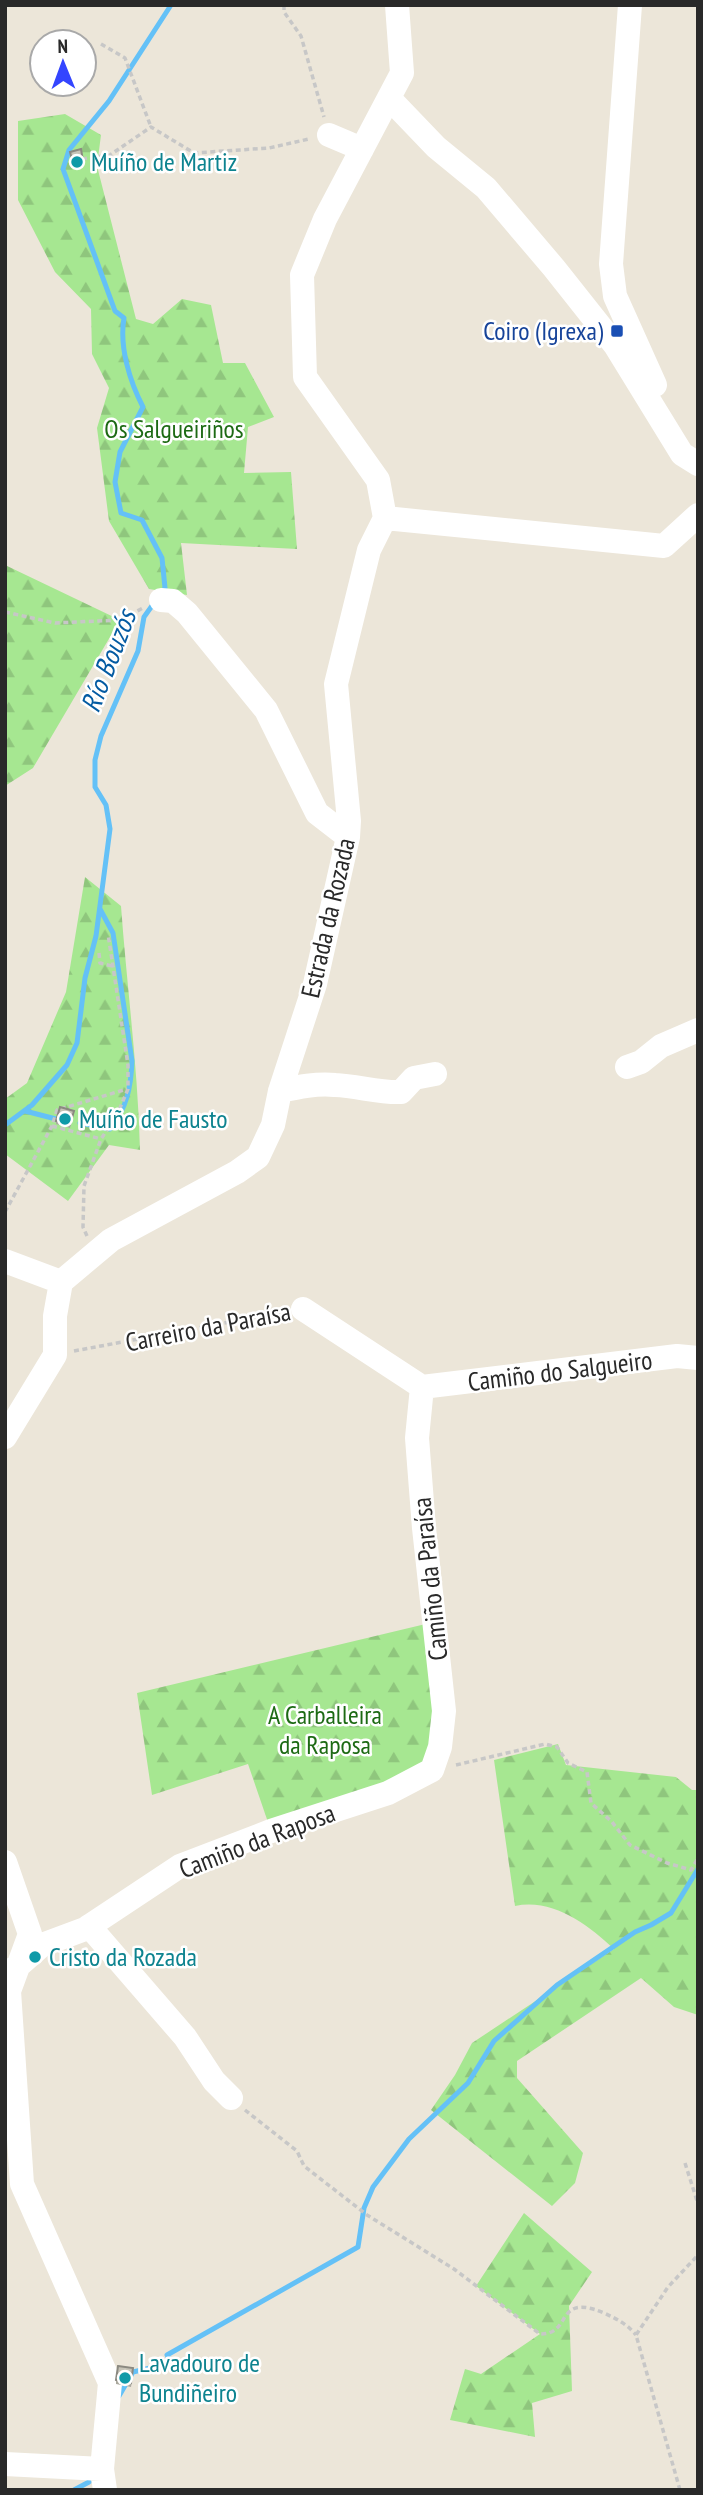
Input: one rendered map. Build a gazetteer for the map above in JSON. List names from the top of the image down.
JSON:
{
  "streets": {
    "street": [
      "Estrada da Rozada",
      "Carreiro da Paraísa",
      "Camiño do Salgueiro",
      "Camiño da Paraísa",
      "Camiño da Raposa"
    ]
  },
  "crossings": [
    ["Carreiro da Paraísa", "Camiño do Salgueiro"],
    ["Carreiro da Paraísa", "Camiño da Paraísa"],
    ["Camiño do Salgueiro", "Camiño da Paraísa"],
    ["Camiño da Paraísa", "Camiño da Raposa"]
  ],
  "water": ["Río Bouzós"],
  "parks": ["Os Salgueiriños", "A Carballeira da Raposa"],
  "places": {
    "other": [
      "Muíño de Martiz",
      "Muíño de Fausto",
      "Cristo da Rozada",
      "Lavadouro de Bundiñeiro"
    ],
    "transit": ["Coiro (Igrexa)"]
  },
  "north": "top"
}
